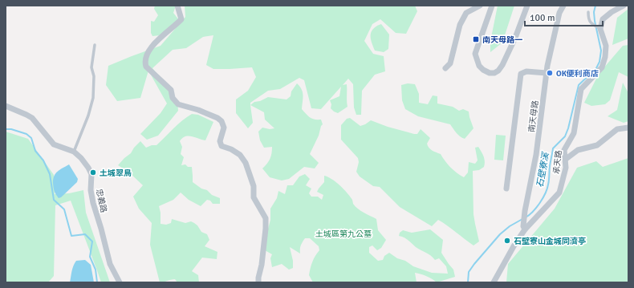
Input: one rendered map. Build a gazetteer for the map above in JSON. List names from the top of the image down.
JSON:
{
  "streets": {
    "street": ["南天母路", "承天路", "忠義路"]
  },
  "crossings": [
    ["南天母路", "承天路"]
  ],
  "water": ["石壁寮溪"],
  "parks": ["土城區第九公墓"],
  "places": {
    "transit": ["南天母路一"],
    "other": ["OK便利商店", "土城翠鳥", "石壁寮山金城同濟亭"]
  },
  "scale_bar": "100 m"
}
